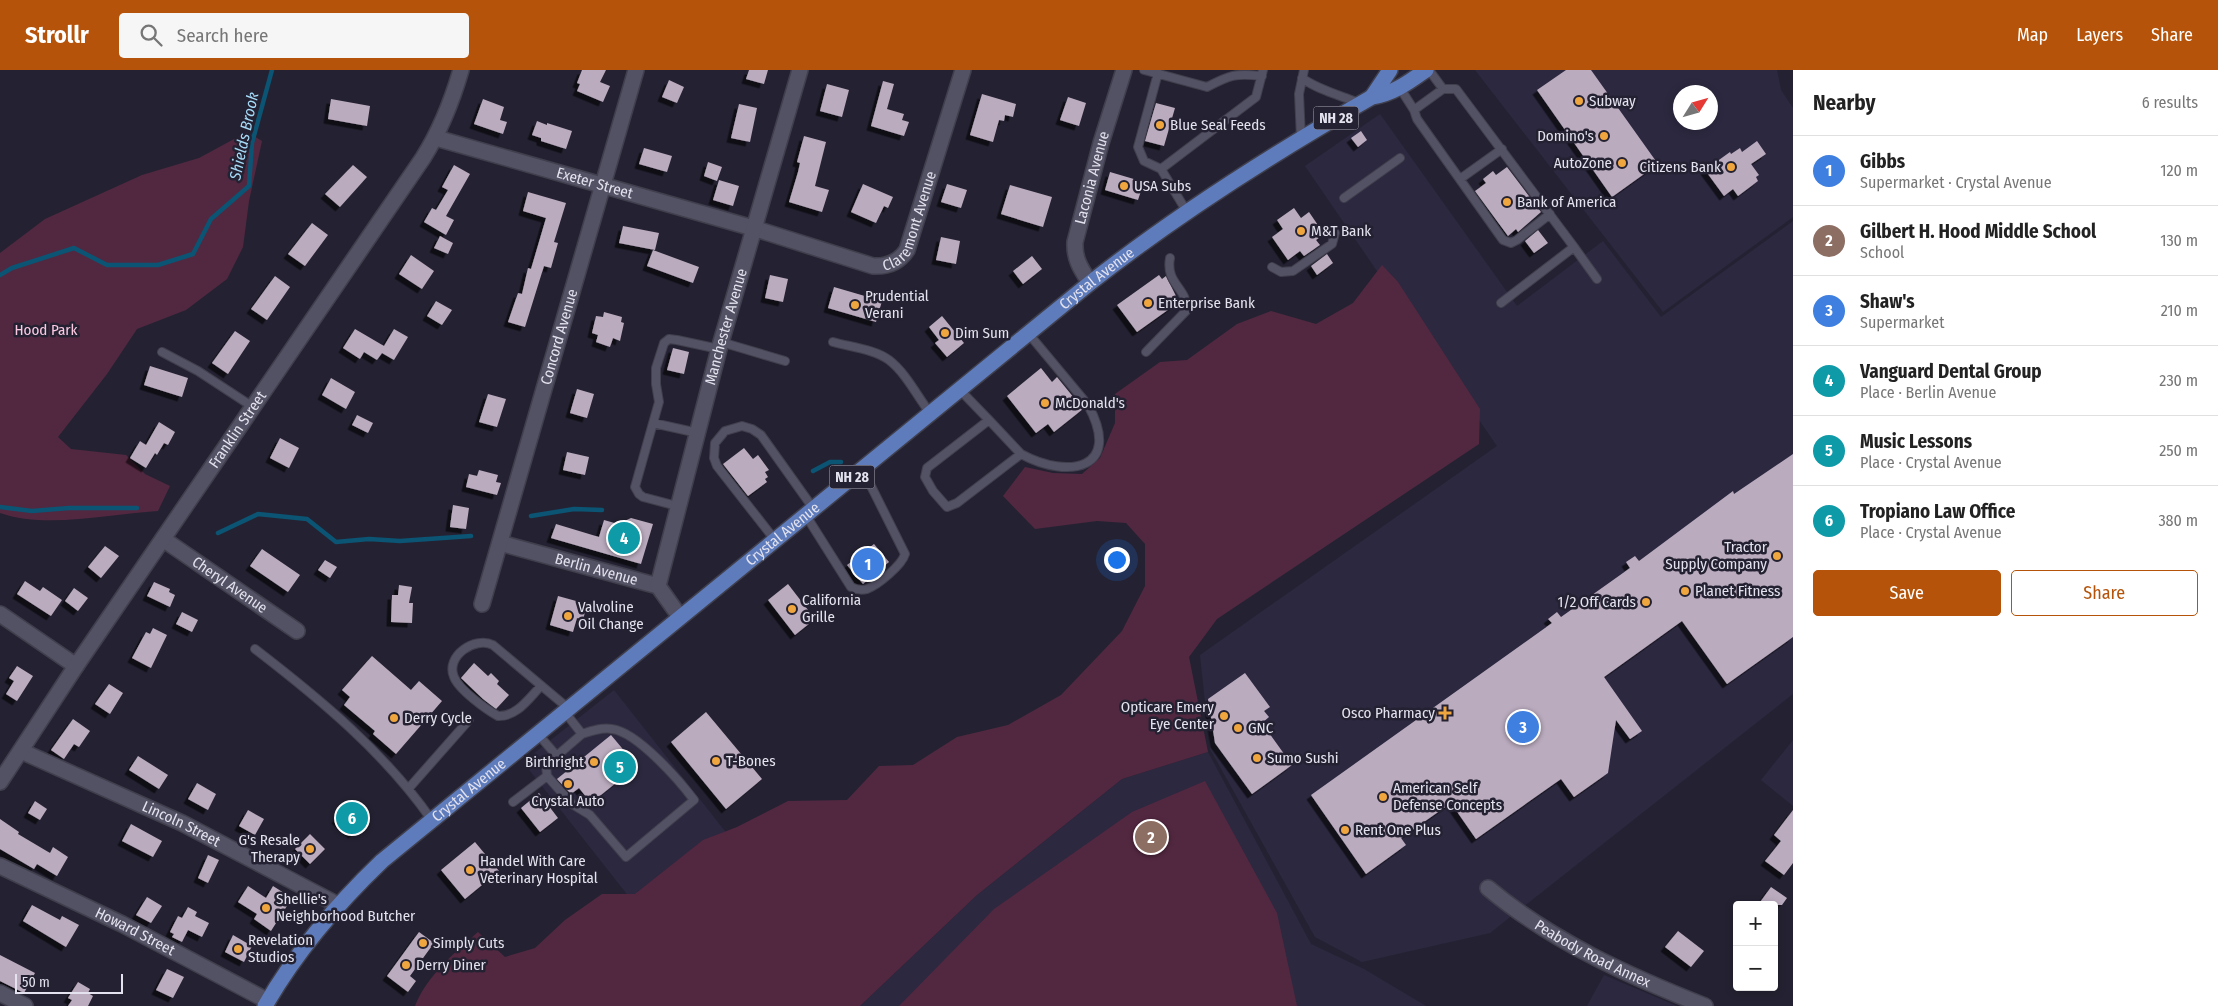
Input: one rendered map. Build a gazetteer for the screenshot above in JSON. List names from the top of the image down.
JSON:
{
  "streets": {
    "main road": ["NH 28", "Crystal Avenue"],
    "street": [
      "Laconia Avenue",
      "Exeter Street",
      "Claremont Avenue",
      "Manchester Avenue",
      "Concord Avenue",
      "Franklin Street",
      "Berlin Avenue",
      "Cheryl Avenue",
      "Lincoln Street",
      "Howard Street",
      "Peabody Road Annex"
    ]
  },
  "crossings": [
    ["Laconia Avenue", "Crystal Avenue"],
    ["Exeter Street", "Claremont Avenue"],
    ["Exeter Street", "Manchester Avenue"],
    ["Exeter Street", "Concord Avenue"],
    ["Exeter Street", "Franklin Street"],
    ["Claremont Avenue", "Manchester Avenue"],
    ["Crystal Avenue", "Berlin Avenue"],
    ["Crystal Avenue", "Lincoln Street"],
    ["Crystal Avenue", "Howard Street"],
    ["Manchester Avenue", "Berlin Avenue"],
    ["Concord Avenue", "Berlin Avenue"],
    ["Franklin Street", "Cheryl Avenue"],
    ["Franklin Street", "Lincoln Street"]
  ],
  "water": ["Shields Brook"],
  "parks": ["Hood Park"],
  "places": {
    "other": [
      "Subway",
      "Blue Seal Feeds",
      "Domino's",
      "AutoZone",
      "Citizens Bank",
      "USA Subs",
      "Bank of America",
      "M&T Bank",
      "Enterprise Bank",
      "Prudential Verani",
      "Dim Sum",
      "McDonald's",
      "Tractor Supply Company",
      "Planet Fitness",
      "1/2 Off Cards",
      "California Grille",
      "Valvoline Oil Change",
      "Opticare Emery Eye Center",
      "Derry Cycle",
      "GNC",
      "Sumo Sushi",
      "T-Bones",
      "Birthright",
      "Crystal Auto",
      "American Self Defense Concepts",
      "Rent One Plus",
      "G's Resale Therapy",
      "Handel With Care Veterinary Hospital",
      "Shellie's Neighborhood Butcher",
      "Simply Cuts",
      "Revelation Studios",
      "Derry Diner"
    ],
    "health": ["Osco Pharmacy"]
  },
  "scale_bar": "50 m",
  "north": "top right",
  "page": {
    "header": "Strollr",
    "search": "Search here",
    "nav": ["Map", "Layers", "Share"],
    "heading": ["Nearby", "6 results"],
    "list": [
      {
        "mark": "1",
        "name": "Gibbs",
        "note": "Supermarket · Crystal Avenue",
        "value": "120 m"
      },
      {
        "mark": "2",
        "name": "Gilbert H. Hood Middle School",
        "note": "School",
        "value": "130 m"
      },
      {
        "mark": "3",
        "name": "Shaw's",
        "note": "Supermarket",
        "value": "210 m"
      },
      {
        "mark": "4",
        "name": "Vanguard Dental Group",
        "note": "Place · Berlin Avenue",
        "value": "230 m"
      },
      {
        "mark": "5",
        "name": "Music Lessons",
        "note": "Place · Crystal Avenue",
        "value": "250 m"
      },
      {
        "mark": "6",
        "name": "Tropiano Law Office",
        "note": "Place · Crystal Avenue",
        "value": "380 m"
      }
    ],
    "pins": [
      "4",
      "1",
      "3",
      "5",
      "6",
      "2"
    ],
    "buttons": ["Save", "Share"],
    "map_buttons": ["+", "−"],
    "scale": "50 m"
  }
}
